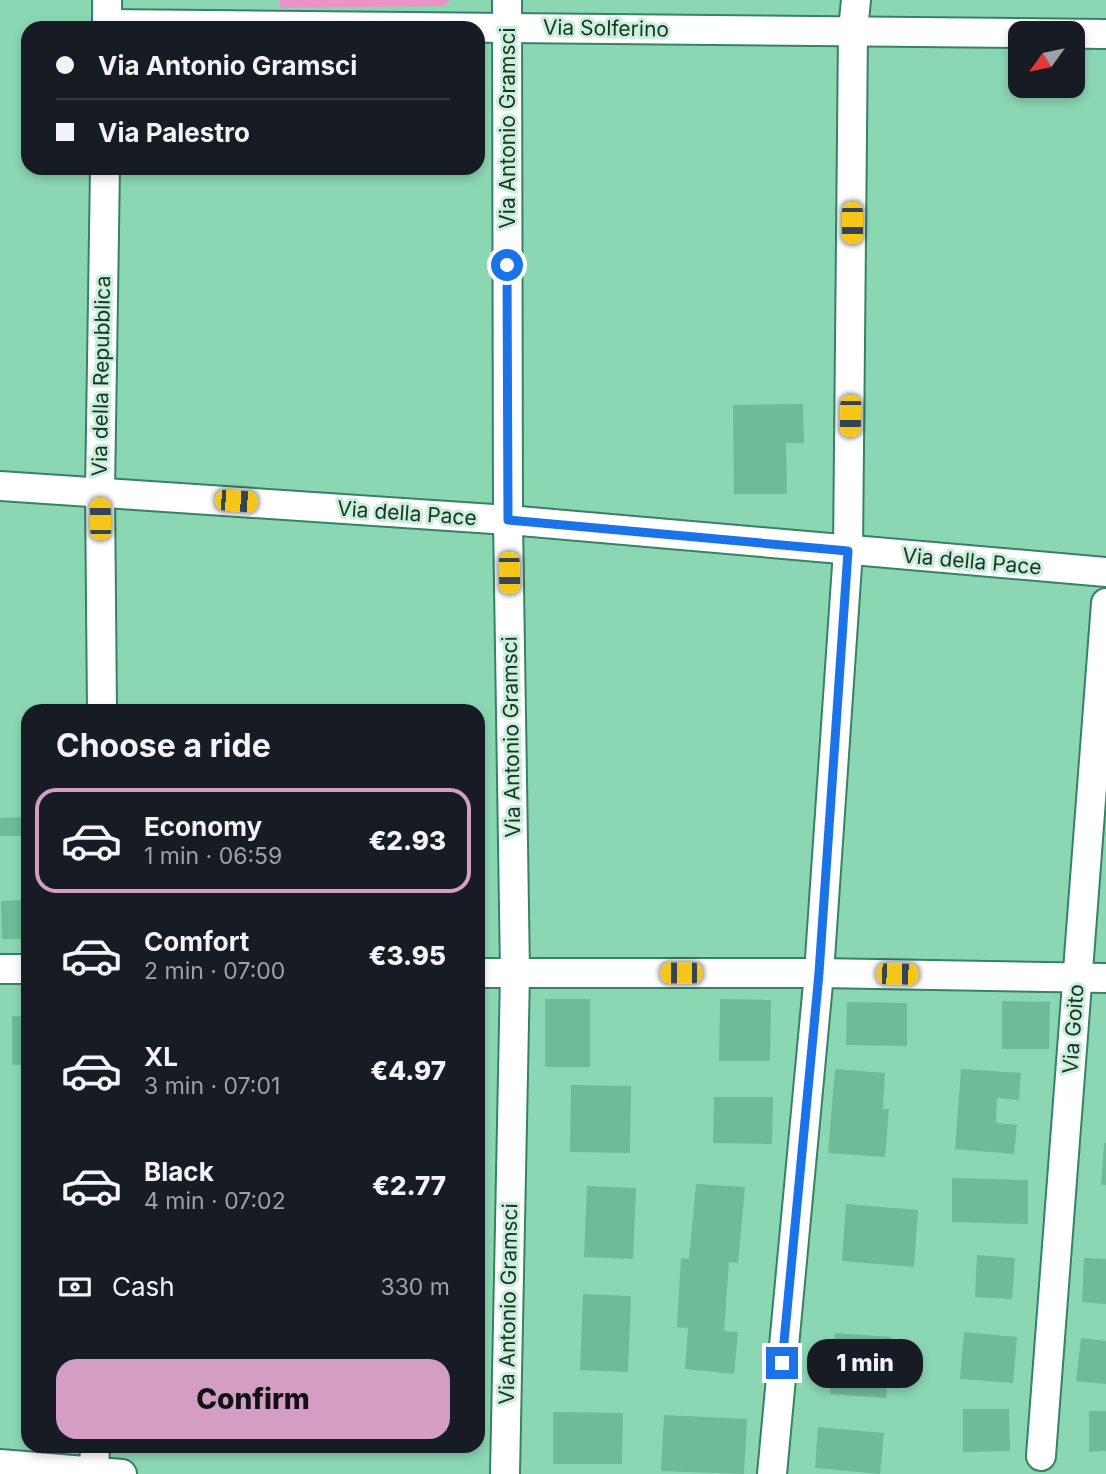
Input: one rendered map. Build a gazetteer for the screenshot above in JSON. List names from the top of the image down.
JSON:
{
  "streets": {
    "street": [
      "Via Solferino",
      "Via Antonio Gramsci",
      "Via della Repubblica",
      "Via della Pace",
      "Via Goito"
    ]
  },
  "crossings": [
    ["Via Solferino", "Via Antonio Gramsci"],
    ["Via Antonio Gramsci", "Via della Pace"],
    ["Via della Repubblica", "Via della Pace"]
  ],
  "north": "bottom left",
  "page": {
    "banner": ["Via Antonio Gramsci", "Via Palestro"],
    "heading": "Choose a ride",
    "list": [
      {
        "name": "Economy",
        "note": "1 min · 06:59",
        "value": "€2.93"
      },
      {
        "name": "Comfort",
        "note": "2 min · 07:00",
        "value": "€3.95"
      },
      {
        "name": "XL",
        "note": "3 min · 07:01",
        "value": "€4.97"
      },
      {
        "name": "Black",
        "note": "4 min · 07:02",
        "value": "€2.77"
      }
    ],
    "pay": ["Cash", "330 m"],
    "bubble": "1 min",
    "buttons": "Confirm"
  }
}
